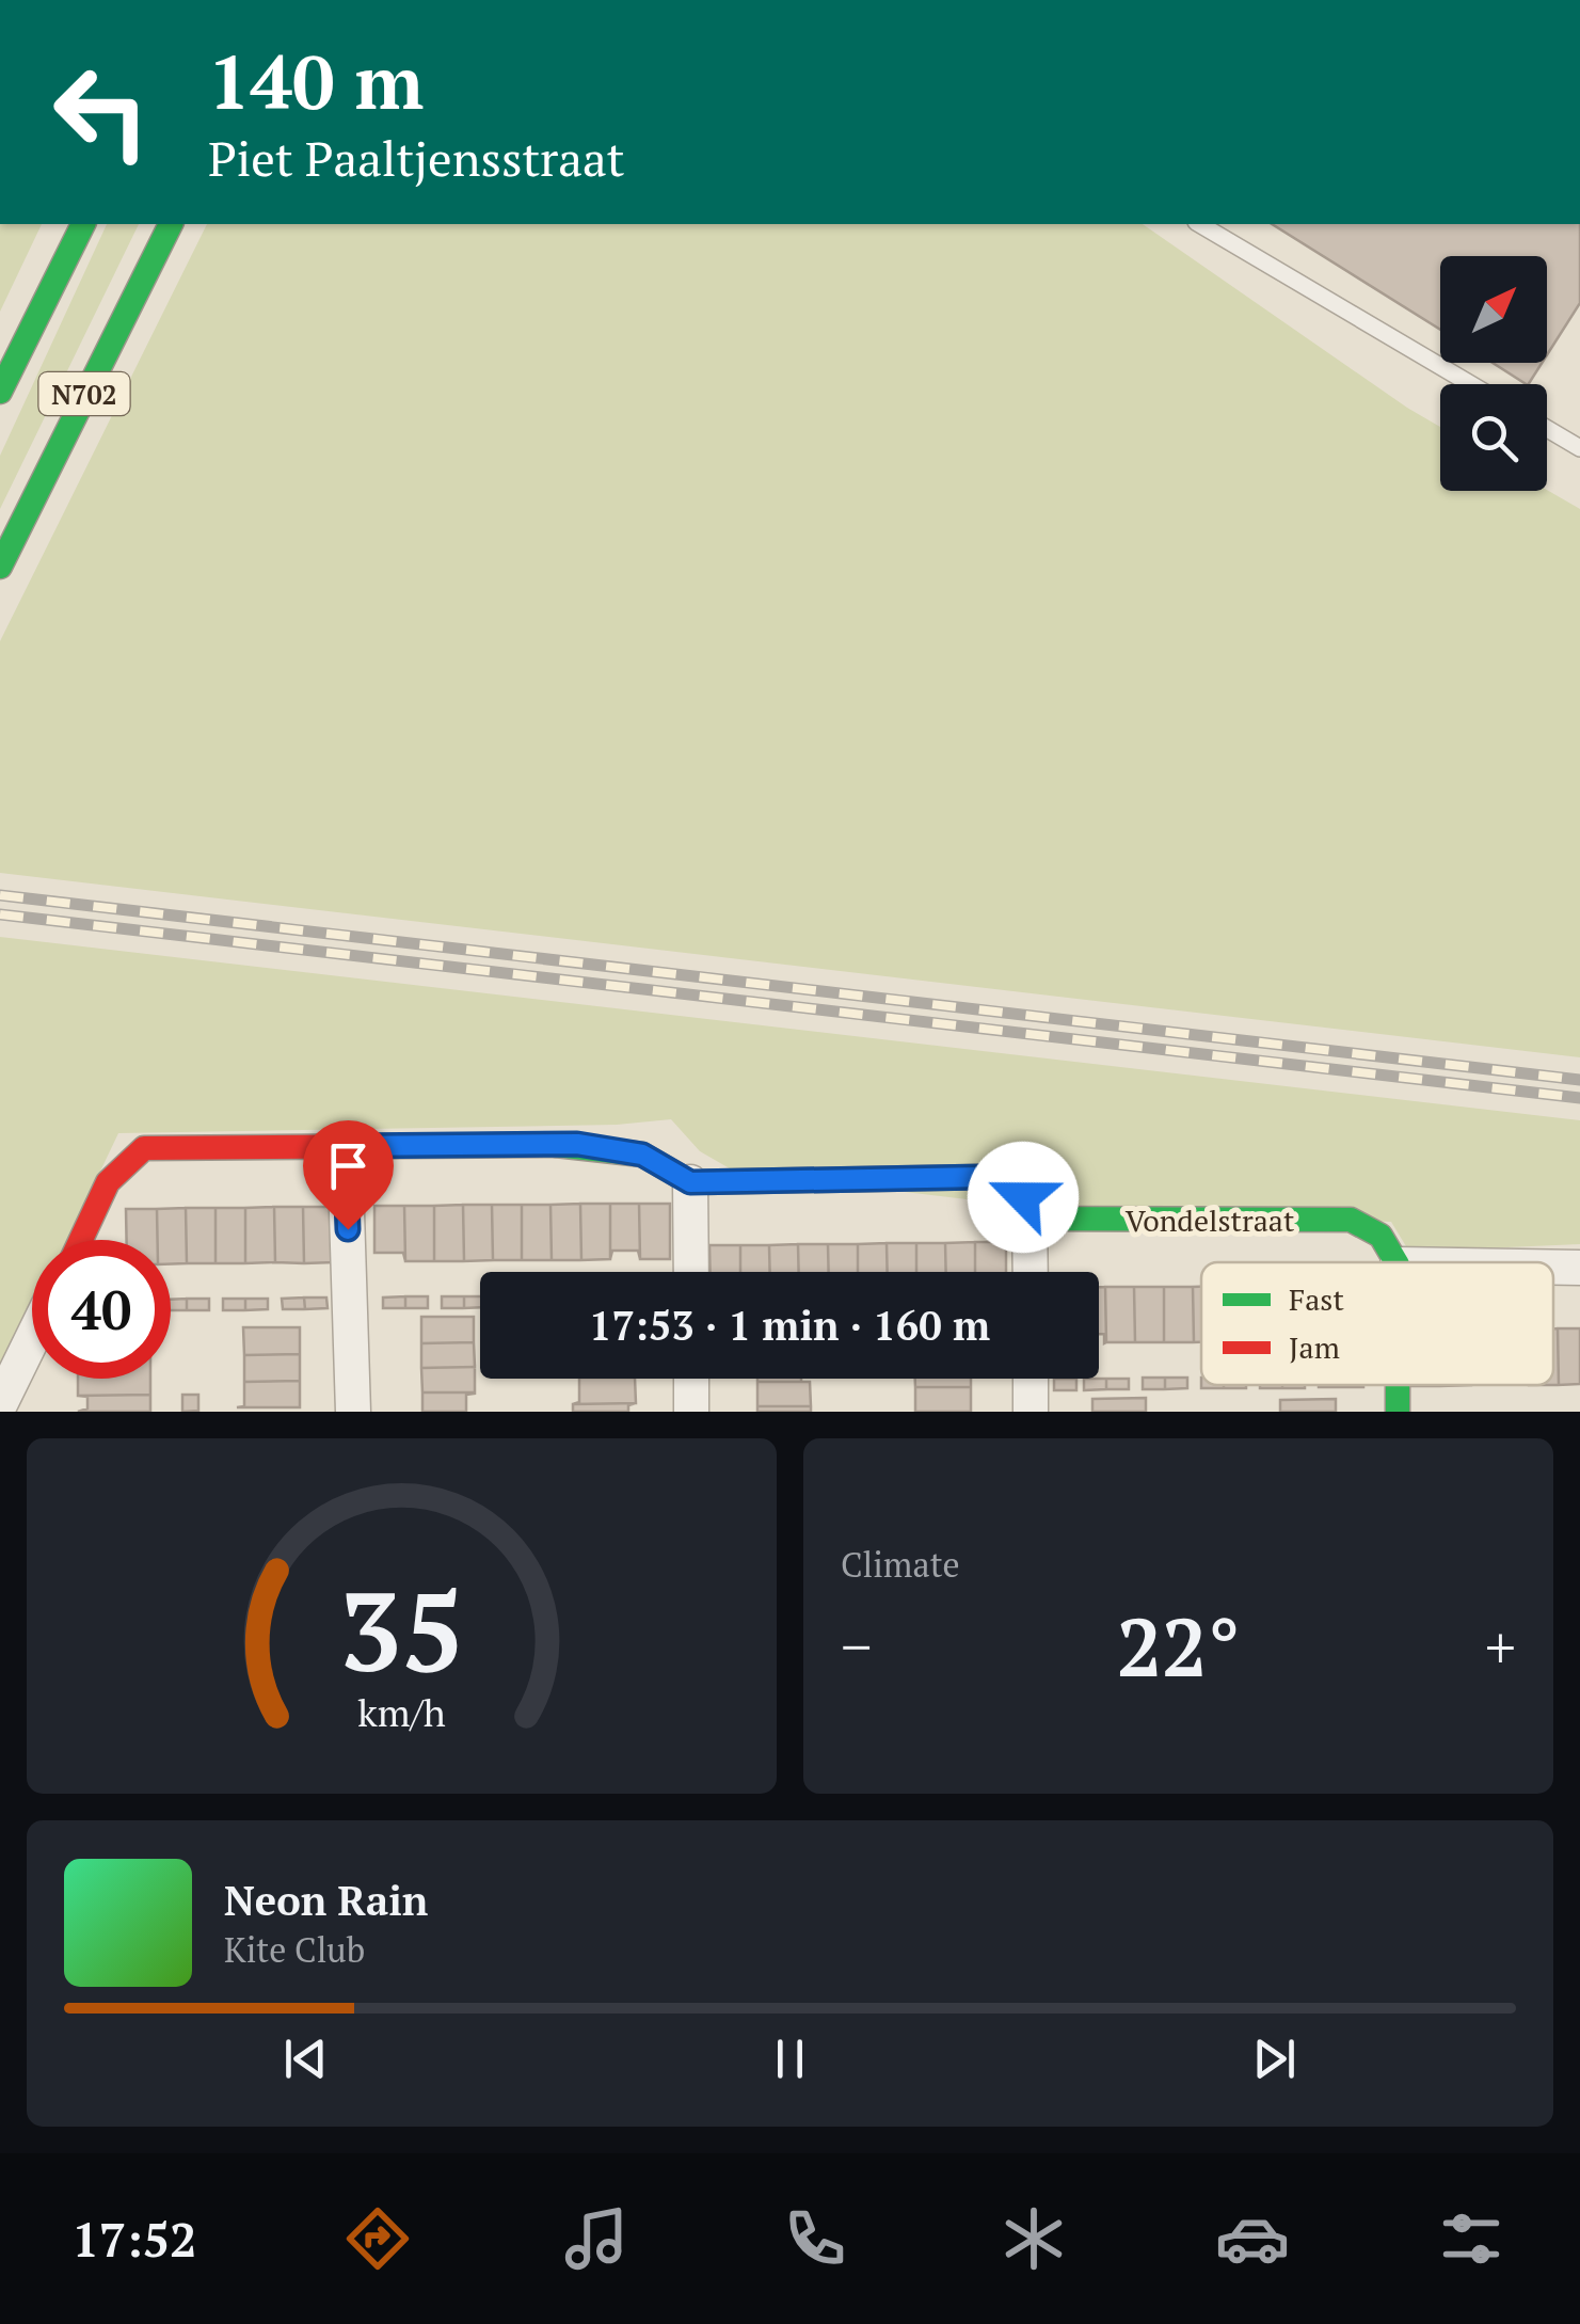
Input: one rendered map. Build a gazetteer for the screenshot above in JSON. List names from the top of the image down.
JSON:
{
  "streets": {
    "main road": ["N702", "Vondelstraat"]
  },
  "legend": ["Fast", "Jam"],
  "north": "top right",
  "page": {
    "turn": ["140 m", "Piet Paaltjensstraat"],
    "limit": "40",
    "trip": "17:53 · 1 min · 160 m",
    "tile": "Climate",
    "heat": ["−", "22°", "+"],
    "song": ["Neon Rain", "Kite Club"],
    "tabs": "17:52",
    "gauge": ["35", "km/h"]
  }
}
